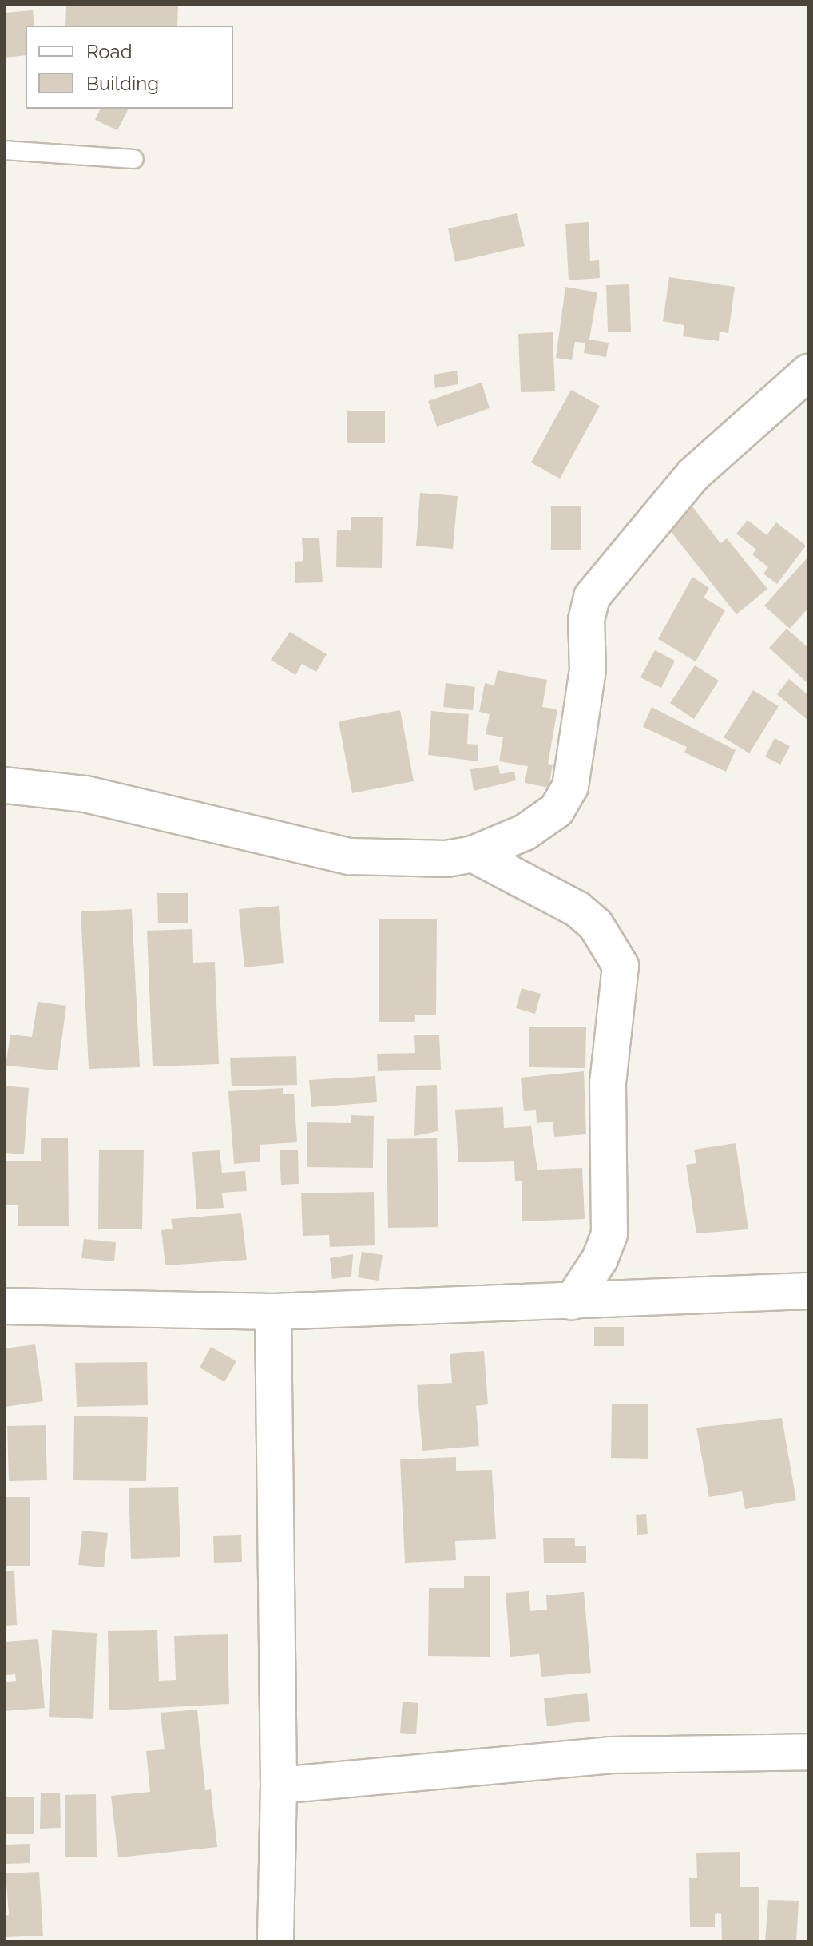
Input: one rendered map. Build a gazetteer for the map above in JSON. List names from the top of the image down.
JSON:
{
  "legend": ["Road", "Building"]
}
